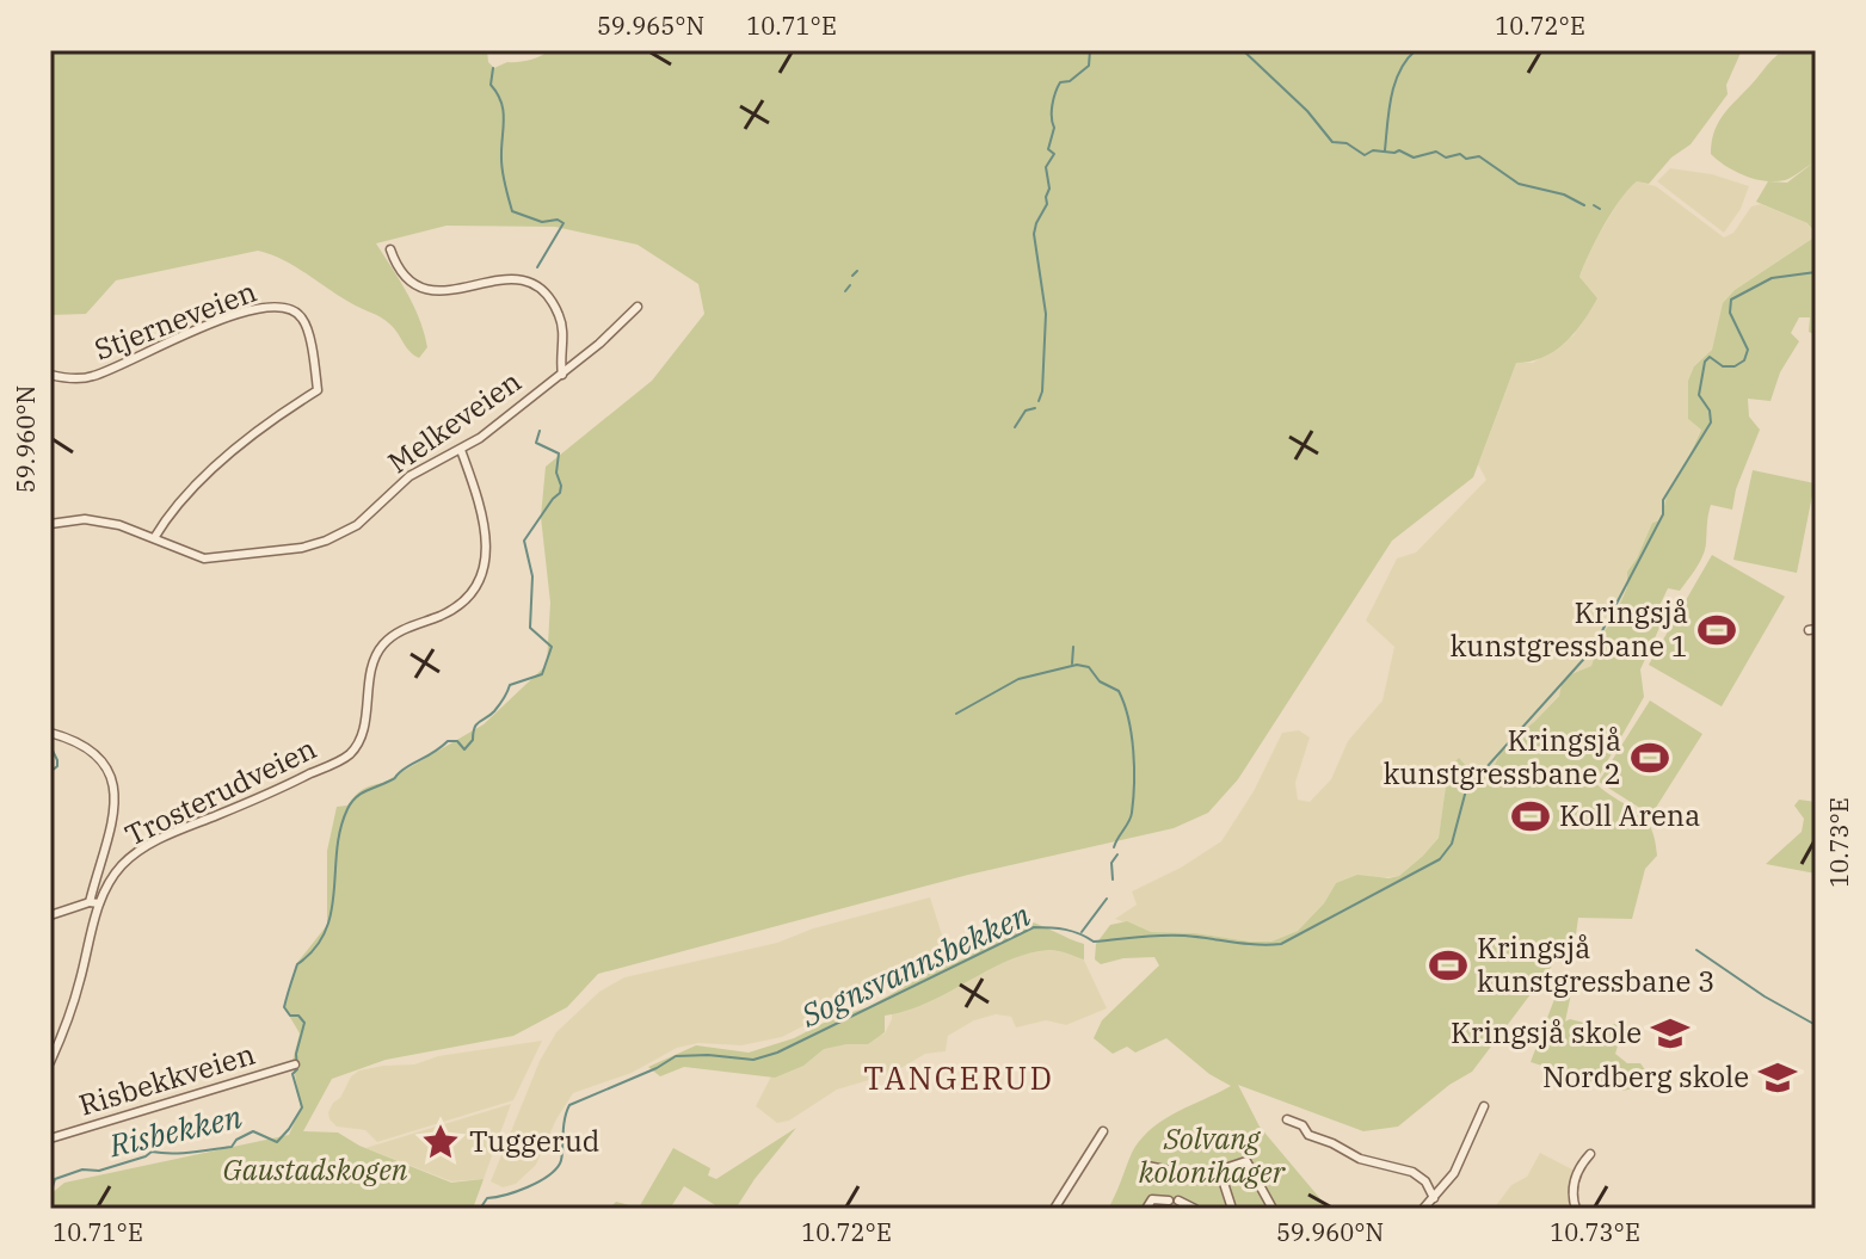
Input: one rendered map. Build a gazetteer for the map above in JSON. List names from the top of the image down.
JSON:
{
  "streets": {
    "street": [
      "Stjerneveien",
      "Melkeveien",
      "Trosterudveien",
      "Risbekkveien"
    ]
  },
  "crossings": [
    ["Stjerneveien", "Melkeveien"],
    ["Melkeveien", "Trosterudveien"]
  ],
  "districts": ["TANGERUD"],
  "water": ["Sognsvannsbekken", "Risbekken"],
  "parks": ["Solvang kolonihager", "Gaustadskogen"],
  "places": {
    "sports": [
      "Kringsjå kunstgressbane 1",
      "Kringsjå kunstgressbane 2",
      "Koll Arena",
      "Kringsjå kunstgressbane 3"
    ],
    "school or university": ["Kringsjå skole", "Nordberg skole"],
    "place": ["Tuggerud"]
  },
  "coordinates": [
    "59.965°N",
    "10.71°E",
    "10.72°E",
    "59.960°N",
    "10.73°E"
  ]
}
